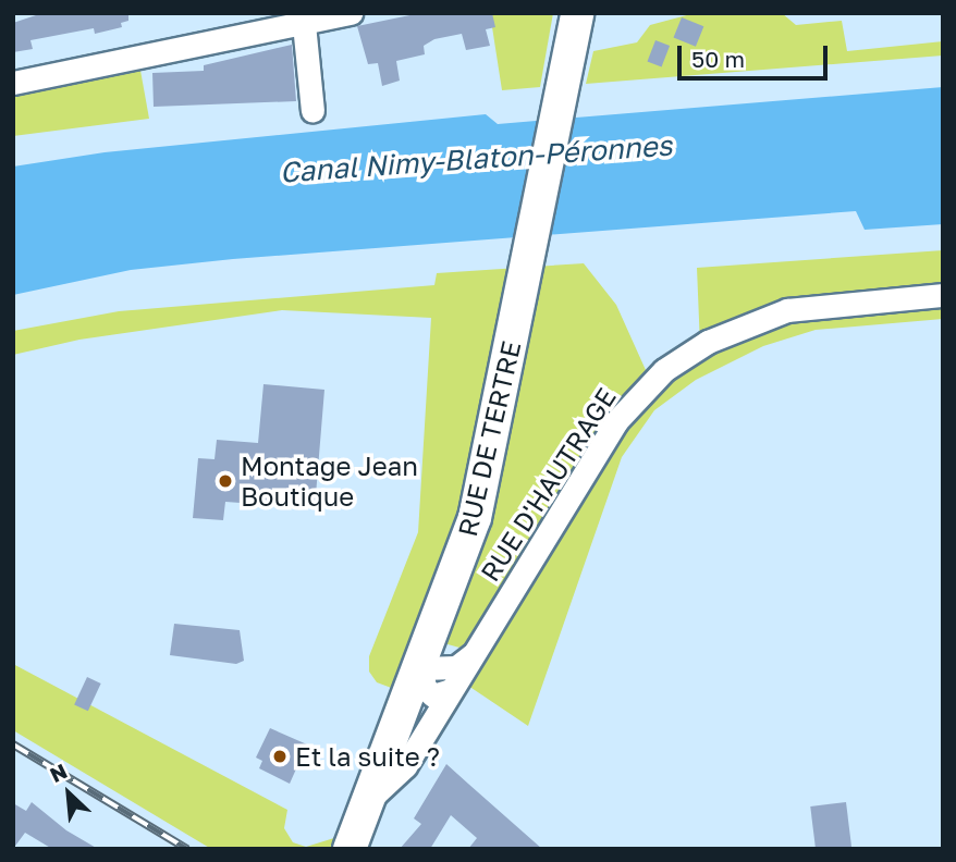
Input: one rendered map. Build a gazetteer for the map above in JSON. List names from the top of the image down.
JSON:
{
  "streets": {
    "street": ["RUE DE TERTRE", "RUE D'HAUTRAGE"]
  },
  "crossings": [
    ["RUE DE TERTRE", "RUE D'HAUTRAGE"]
  ],
  "water": ["Canal Nimy-Blaton-Péronnes"],
  "places": ["Montage Jean Boutique", "Et la suite ?"],
  "scale_bar": "50 m",
  "north": "top left"
}
